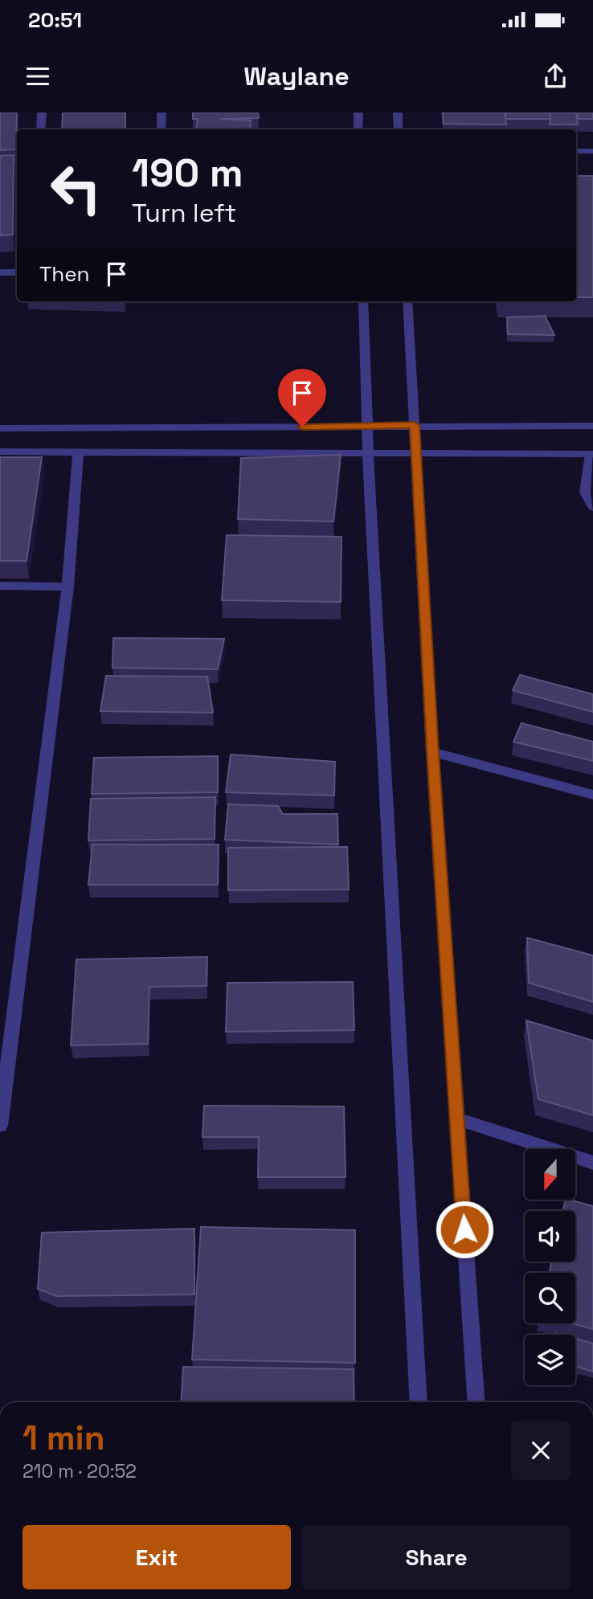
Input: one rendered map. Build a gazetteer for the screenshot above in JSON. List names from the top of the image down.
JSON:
{
  "north": "bottom",
  "page": {
    "status": "20:51",
    "header": "Waylane",
    "turn": ["190 m", "Turn left"],
    "then": "Then",
    "heading": ["1 min", "210 m · 20:52"],
    "buttons": ["Exit", "Share"]
  }
}
